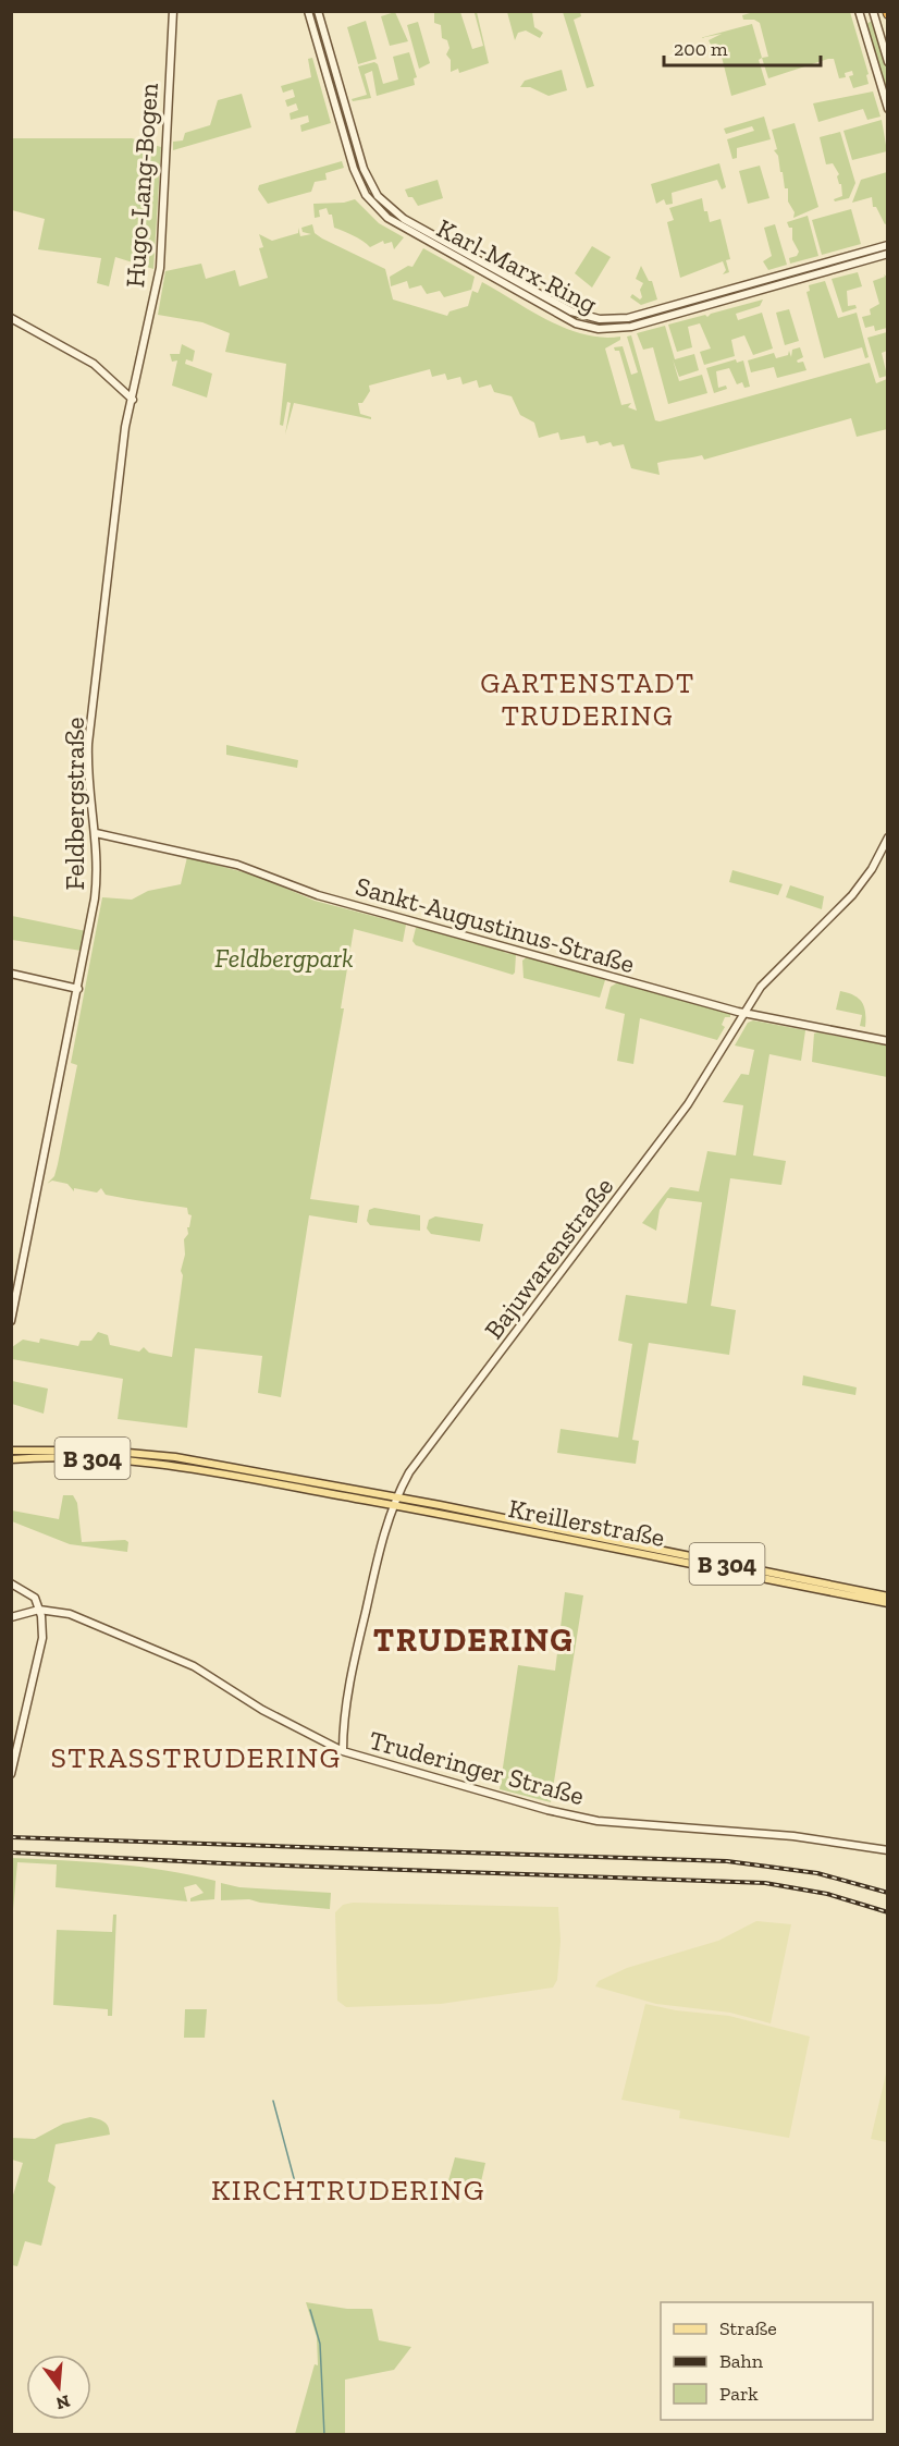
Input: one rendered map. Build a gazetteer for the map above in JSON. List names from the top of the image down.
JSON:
{
  "streets": {
    "main road": ["B 304", "Kreillerstraße"],
    "street": [
      "Hugo-Lang-Bogen",
      "Karl-Marx-Ring",
      "Feldbergstraße",
      "Sankt-Augustinus-Straße",
      "Bajuwarenstraße",
      "Truderinger Straße"
    ]
  },
  "crossings": [
    ["Hugo-Lang-Bogen", "Feldbergstraße"],
    ["Feldbergstraße", "Sankt-Augustinus-Straße"],
    ["Sankt-Augustinus-Straße", "Bajuwarenstraße"],
    ["Bajuwarenstraße", "B 304"],
    ["Bajuwarenstraße", "Kreillerstraße"],
    ["Bajuwarenstraße", "Truderinger Straße"],
    ["B 304", "Kreillerstraße"]
  ],
  "districts": [
    "GARTENSTADT TRUDERING",
    "TRUDERING",
    "STRASSTRUDERING",
    "KIRCHTRUDERING"
  ],
  "parks": ["Feldbergpark"],
  "legend": ["Straße", "Bahn", "Park"],
  "scale_bar": "200 m",
  "north": "bottom"
}
